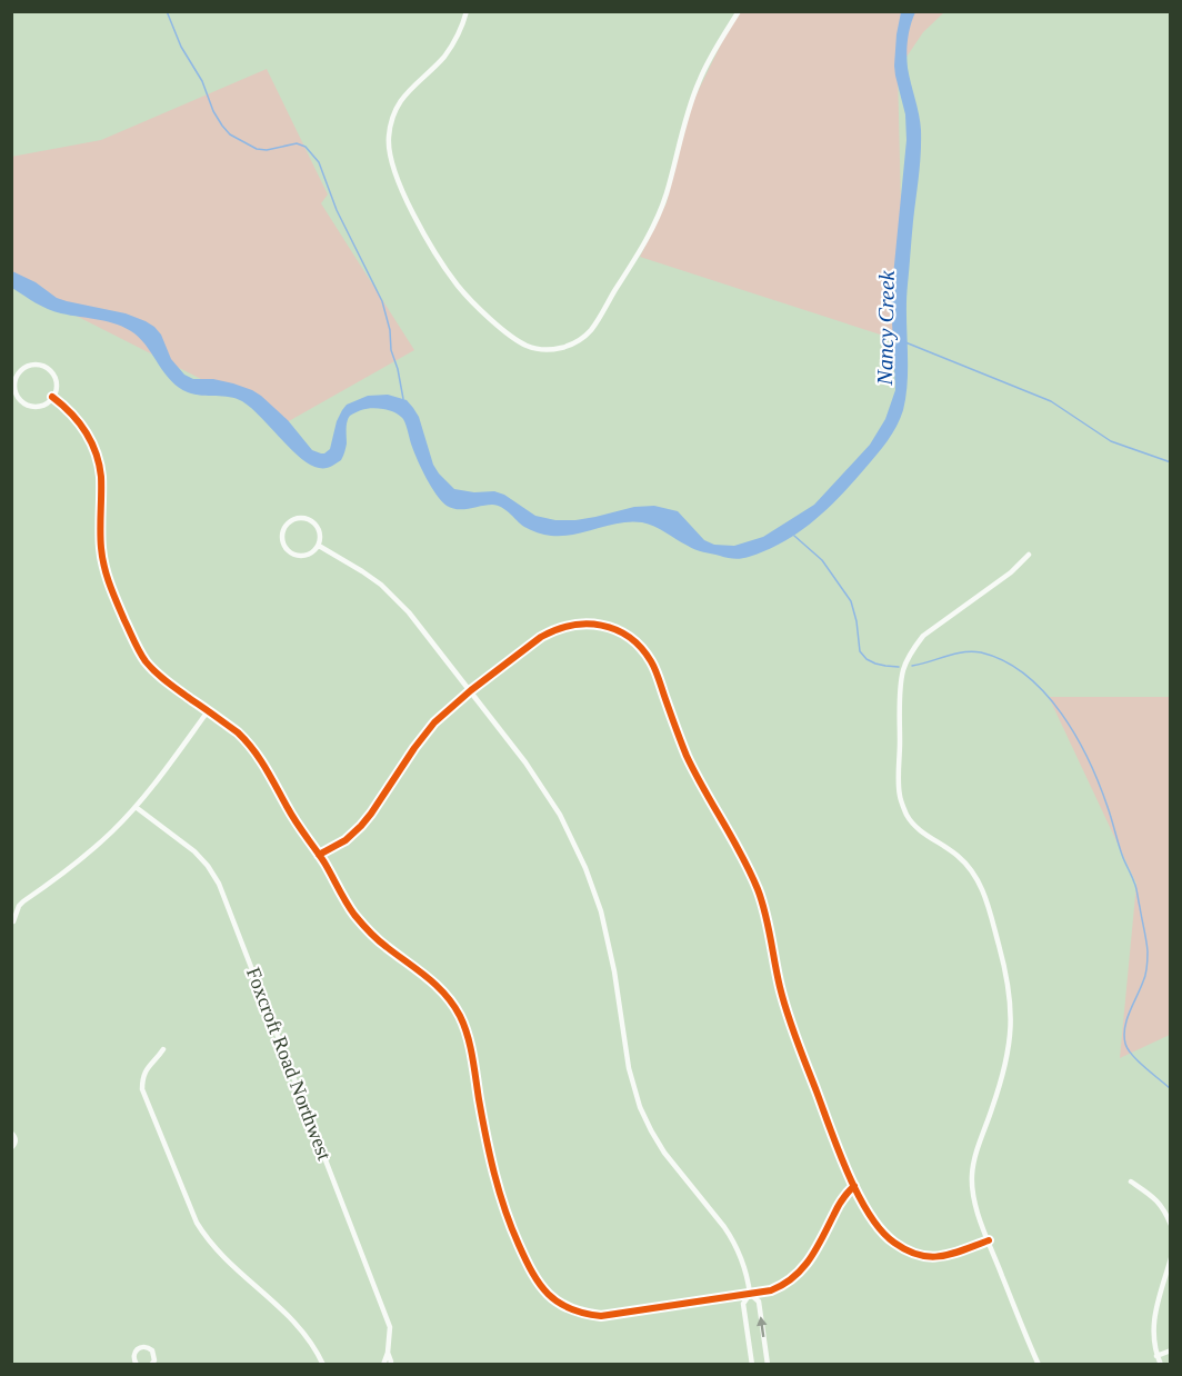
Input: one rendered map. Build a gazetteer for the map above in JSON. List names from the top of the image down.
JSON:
{
  "streets": {
    "street": ["Foxcroft Road Northwest"]
  },
  "water": ["Nancy Creek"]
}
